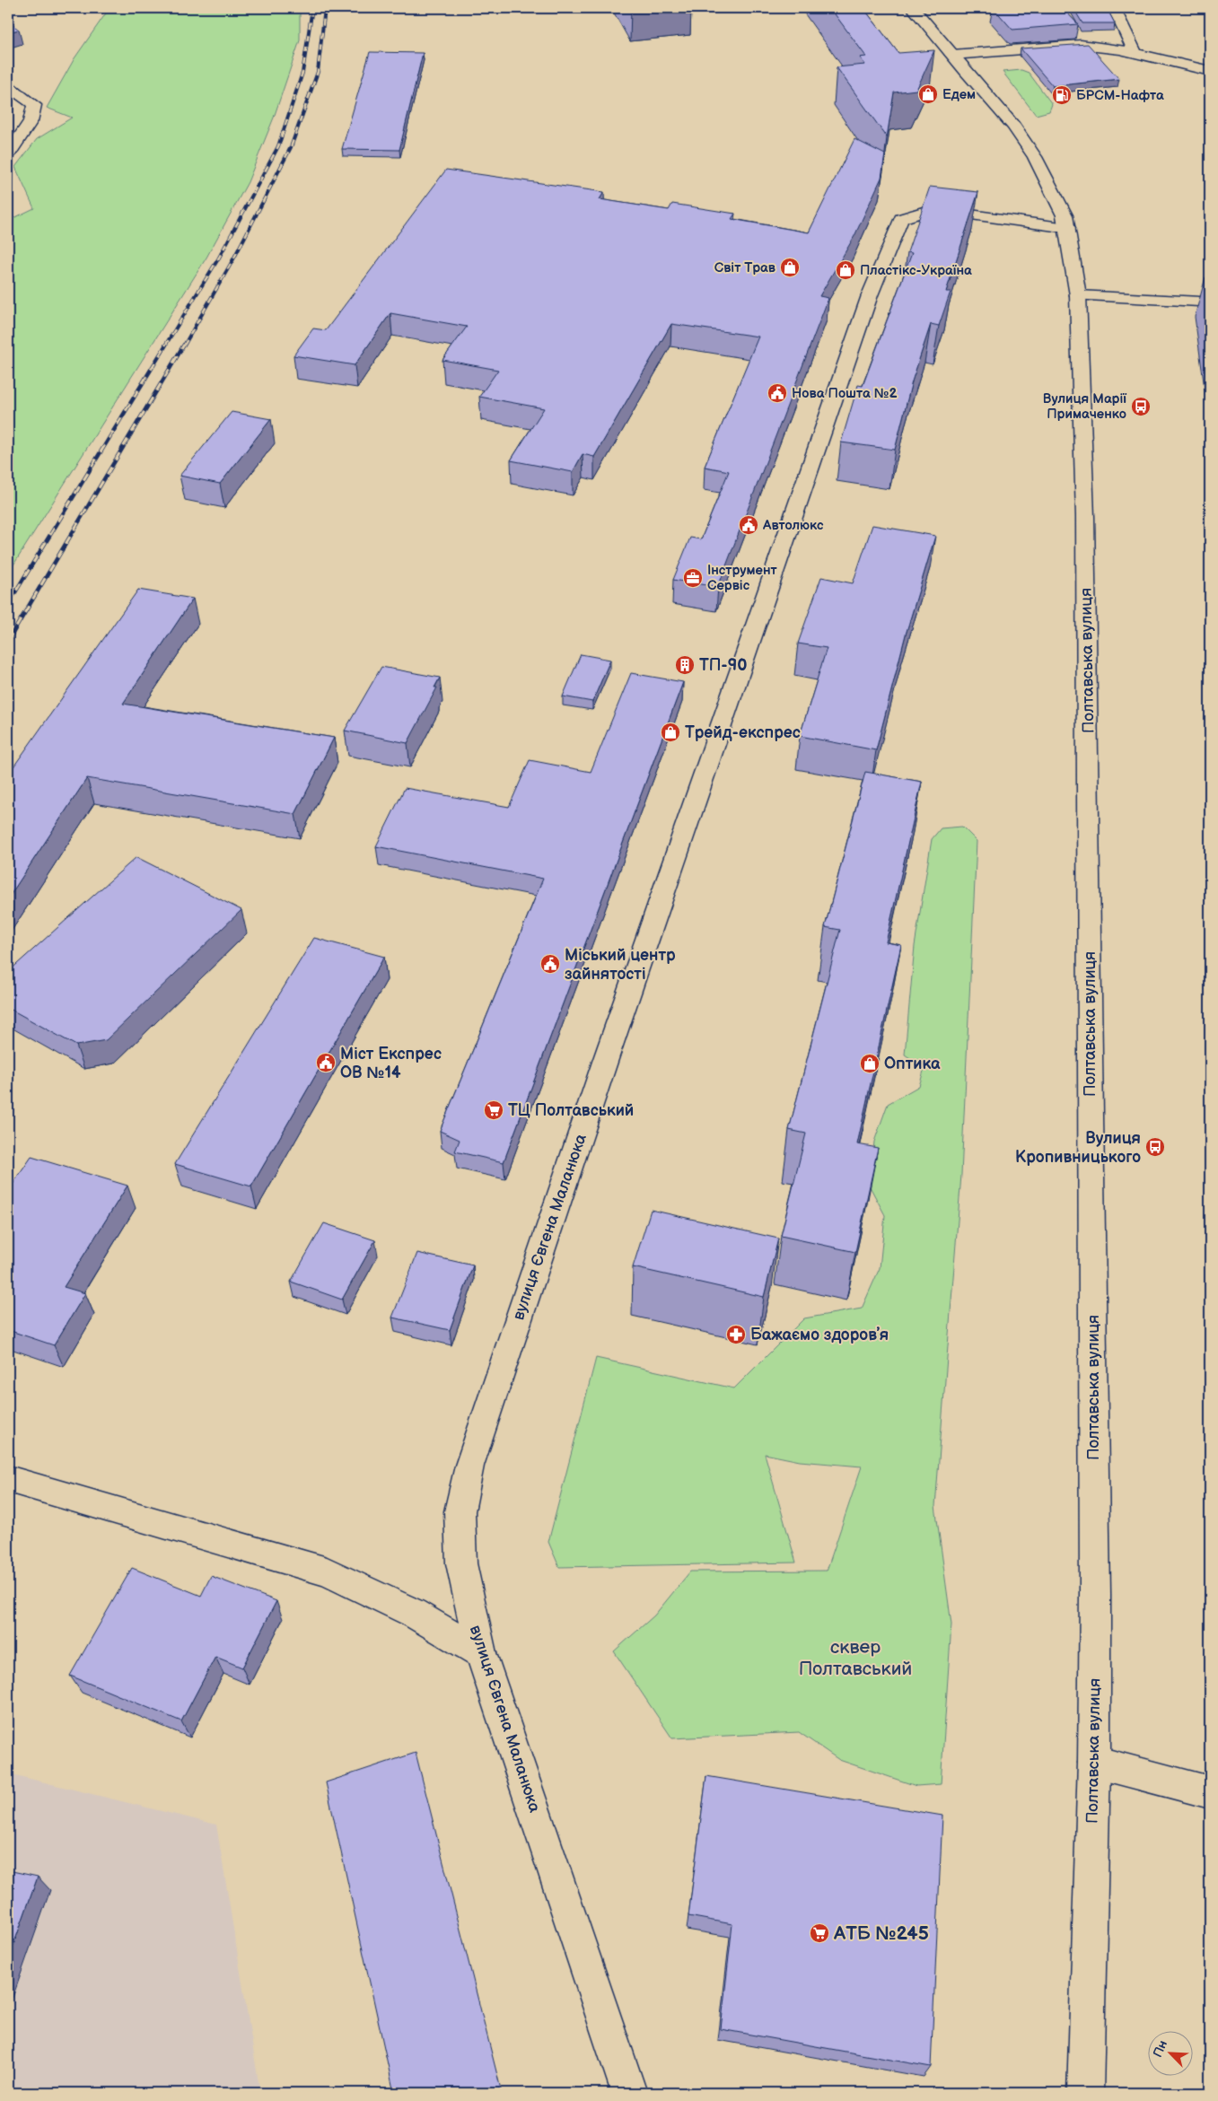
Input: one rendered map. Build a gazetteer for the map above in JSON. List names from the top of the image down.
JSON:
{
  "streets": {
    "street": ["Полтавська вулиця", "вулиця Євгена Маланюка"]
  },
  "crossings": [
    ["Полтавська вулиця", "вулиця Євгена Маланюка"]
  ],
  "parks": ["сквер Полтавський"],
  "places": {
    "shop": [
      "Едем",
      "Світ Трав",
      "Пластікс-Україна",
      "Трейд-експрес",
      "Оптика"
    ],
    "fuel station": ["БРСМ-Нафта"],
    "public building": [
      "Нова Пошта №2",
      "Автолюкс",
      "Міський центр зайнятості",
      "Міст Експрес ОВ №14"
    ],
    "bus stop": ["Вулиця Марії Примаченко", "Вулиця Кропивницького"],
    "office": ["Інструмент Сервіс"],
    "building": ["ТП-90"],
    "supermarket": ["ТЦ Полтавський", "АТБ №245"],
    "pharmacy": ["Бажаємо здоровʼя"]
  },
  "north": "top left"
}
